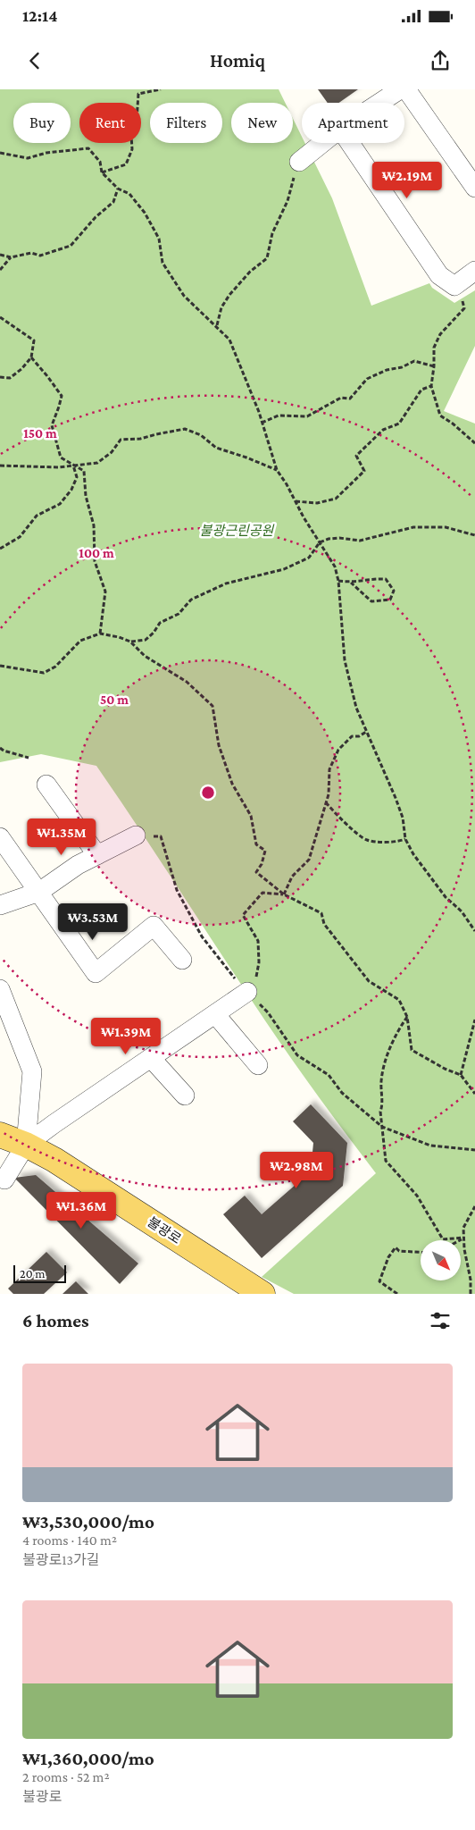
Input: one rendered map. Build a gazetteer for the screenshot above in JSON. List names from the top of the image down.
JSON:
{
  "streets": {
    "main road": ["불광로"]
  },
  "parks": ["불광근린공원"],
  "scale_bar": "20 m",
  "north": "bottom right",
  "page": {
    "status": "12:14",
    "header": "Homiq",
    "chip": [
      "Buy",
      "Rent",
      "Filters",
      "New",
      "Apartment"
    ],
    "price": [
      "₩2.19M",
      "₩1.35M",
      "₩3.53M",
      "₩1.39M",
      "₩2.98M",
      "₩1.36M"
    ],
    "scale": "20 m",
    "heading": "6 homes",
    "list": [
      {
        "name": "₩3,530,000/mo",
        "note": "4 rooms · 140 m² · 불광로13가길"
      },
      {
        "name": "₩1,360,000/mo",
        "note": "2 rooms · 52 m² · 불광로"
      }
    ]
  },
  "rings": ["150 m", "100 m", "50 m"]
}
